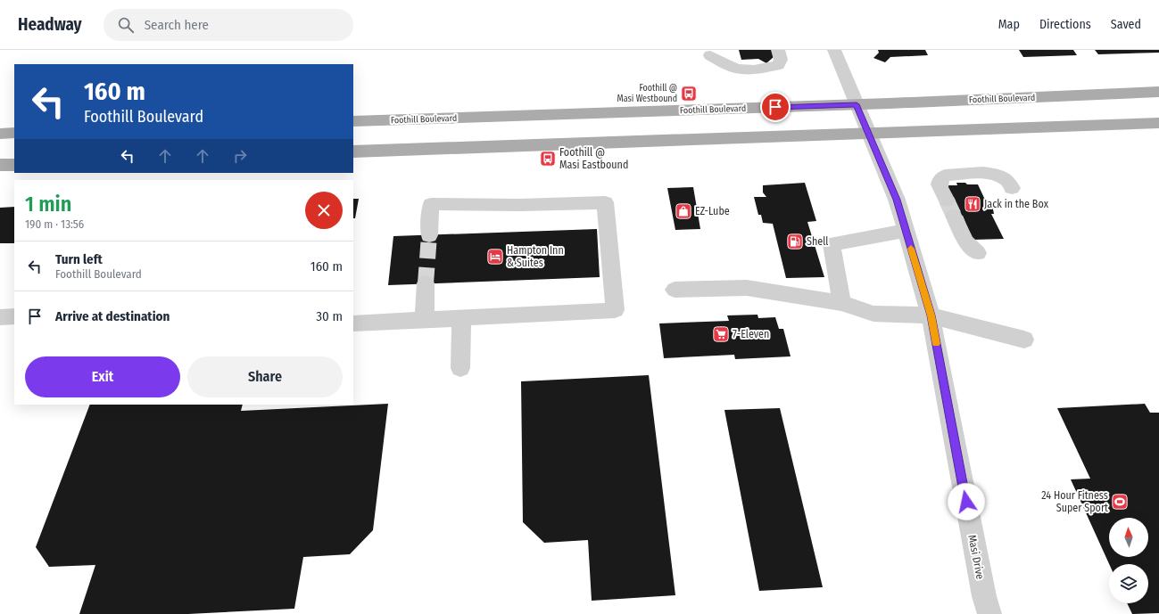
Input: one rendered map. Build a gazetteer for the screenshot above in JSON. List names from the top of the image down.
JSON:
{
  "streets": {
    "main road": ["Foothill Boulevard"],
    "street": ["Masi Drive"]
  },
  "crossings": [
    ["Foothill Boulevard", "Masi Drive"]
  ],
  "places": {
    "bus stop": ["Foothill @ Masi Westbound", "Foothill @ Masi Eastbound"],
    "restaurant": ["Jack in the Box"],
    "shop": ["EZ-Lube"],
    "fuel station": ["Shell"],
    "hotel": ["Hampton Inn & Suites"],
    "supermarket": ["7-Eleven"],
    "sports": ["24 Hour Fitness Super Sport"]
  },
  "north": "top",
  "page": {
    "header": "Headway",
    "search": "Search here",
    "nav": ["Map", "Directions", "Saved"],
    "turn": ["160 m", "Foothill Boulevard"],
    "heading": ["1 min", "190 m · 13:56"],
    "list": [
      {
        "name": "Turn left",
        "note": "Foothill Boulevard",
        "value": "160 m"
      },
      {
        "name": "Arrive at destination",
        "value": "30 m"
      }
    ],
    "buttons": ["Exit", "Share"]
  }
}
